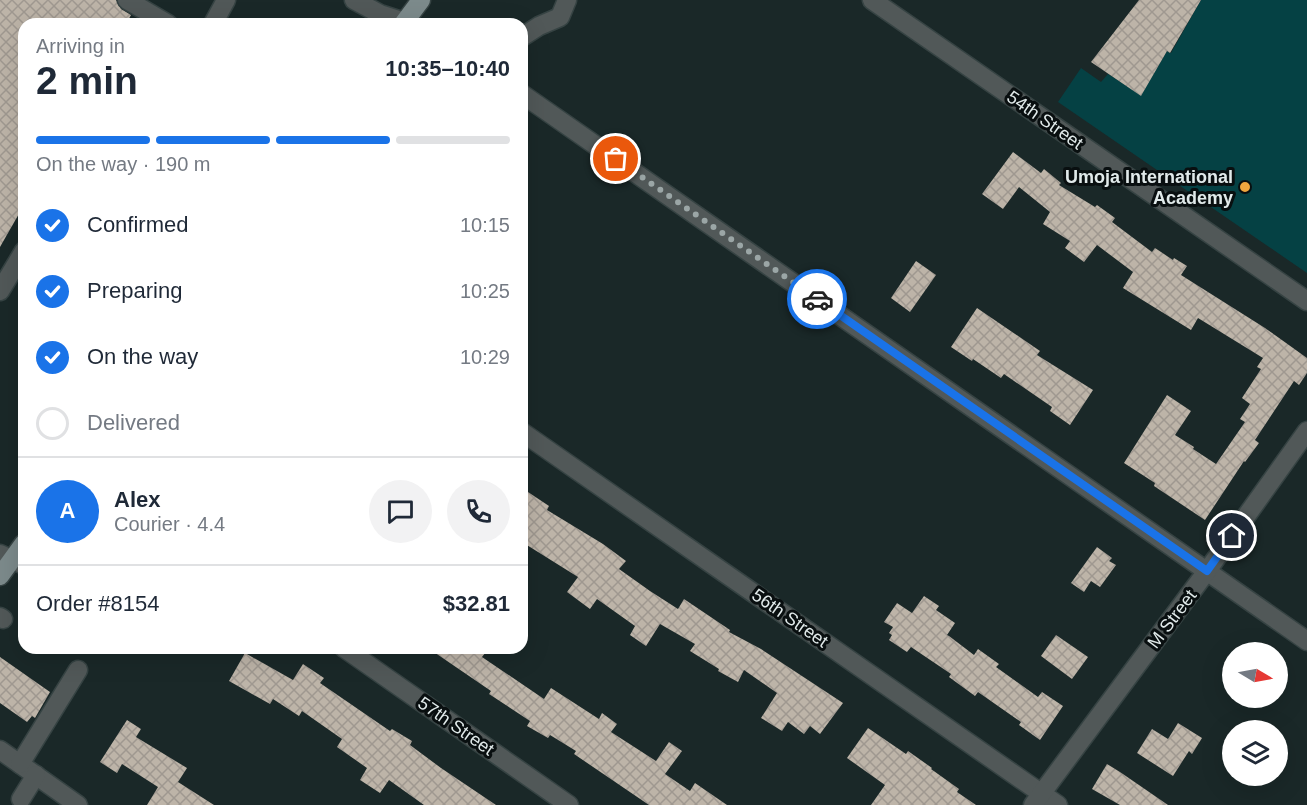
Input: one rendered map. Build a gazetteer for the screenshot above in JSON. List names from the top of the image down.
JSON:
{
  "streets": {
    "street": [
      "54th Street",
      "56th Street",
      "M Street",
      "57th Street"
    ]
  },
  "crossings": [
    ["56th Street", "M Street"]
  ],
  "places": ["Umoja International Academy"],
  "north": "right",
  "page": {
    "heading": ["2 min", "Arriving in", "10:35–10:40"],
    "panel": [
      "Alex",
      "Courier · 4.4",
      "Order #8154",
      "$32.81"
    ],
    "bar": "On the way · 190 m",
    "list": [
      ["Confirmed", "10:15"],
      ["Preparing", "10:25"],
      ["On the way", "10:29"],
      "Delivered"
    ],
    "round": "A"
  }
}
